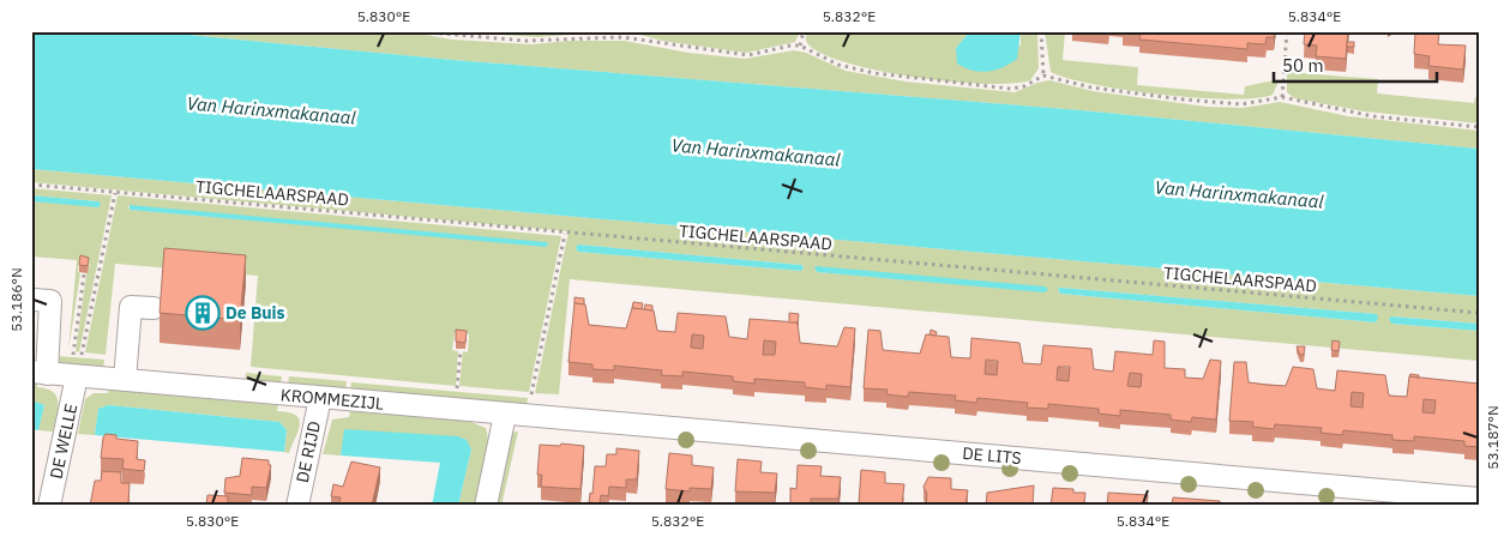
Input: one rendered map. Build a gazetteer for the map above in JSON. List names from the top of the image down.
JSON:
{
  "streets": {
    "street": [
      "KROMMEZIJL",
      "DE WELLE",
      "DE RIJD",
      "DE LITS"
    ],
    "path": ["TIGCHELAARSPAAD"]
  },
  "crossings": [
    ["KROMMEZIJL", "DE WELLE"],
    ["KROMMEZIJL", "DE RIJD"],
    ["KROMMEZIJL", "DE LITS"]
  ],
  "water": ["Van Harinxmakanaal"],
  "places": {
    "building": ["De Buis"]
  },
  "scale_bar": "50 m",
  "coordinates": [
    "5.830°E",
    "5.832°E",
    "5.834°E",
    "53.186°N",
    "53.187°N"
  ]
}
